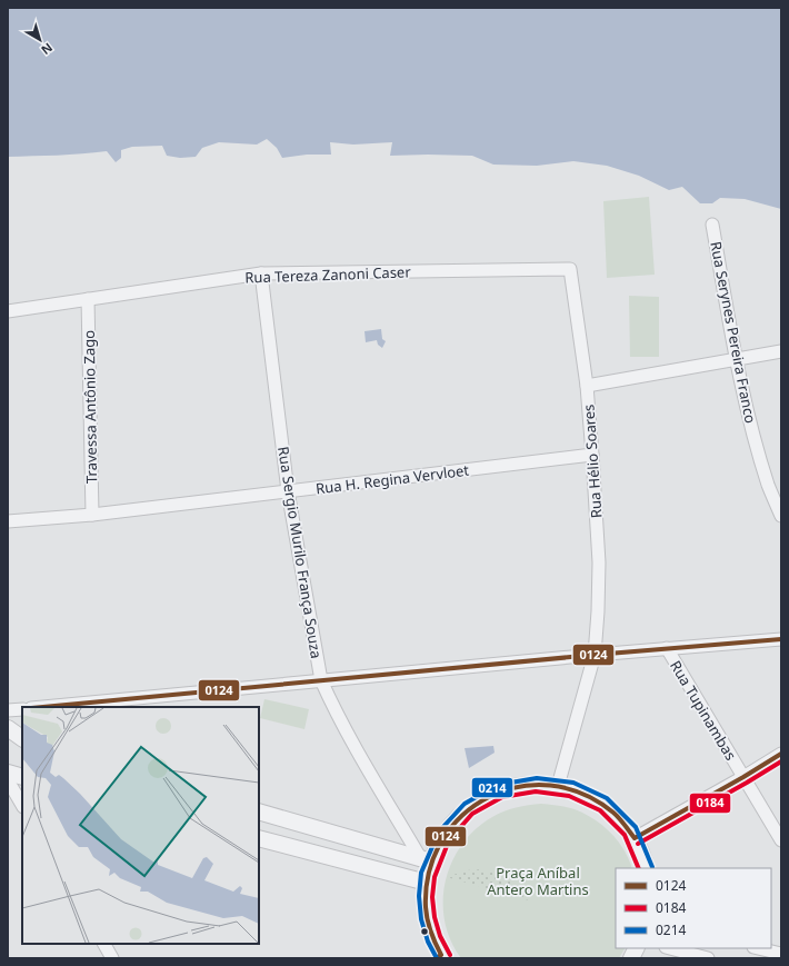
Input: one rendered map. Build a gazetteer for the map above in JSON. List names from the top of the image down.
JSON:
{
  "streets": {
    "street": [
      "Rua Tereza Zanoni Caser",
      "Rua Serynes Pereira Franco",
      "Travessa Antônio Zago",
      "Rua Hélio Soares",
      "Rua H. Regina Vervloet",
      "Rua Sergio Murilo França Souza",
      "Rua Tupinambas"
    ]
  },
  "crossings": [
    ["Rua Tereza Zanoni Caser", "Travessa Antônio Zago"],
    ["Rua Tereza Zanoni Caser", "Rua Hélio Soares"],
    ["Rua Tereza Zanoni Caser", "Rua Sergio Murilo França Souza"],
    ["Travessa Antônio Zago", "Rua H. Regina Vervloet"],
    ["Rua Hélio Soares", "Rua H. Regina Vervloet"],
    ["Rua H. Regina Vervloet", "Rua Sergio Murilo França Souza"]
  ],
  "parks": ["Praça Aníbal Antero Martins"],
  "lines": ["transit line 0124", "transit line 0184", "transit line 0214"],
  "legend": ["0124", "0184", "0214"],
  "north": "bottom right"
}
